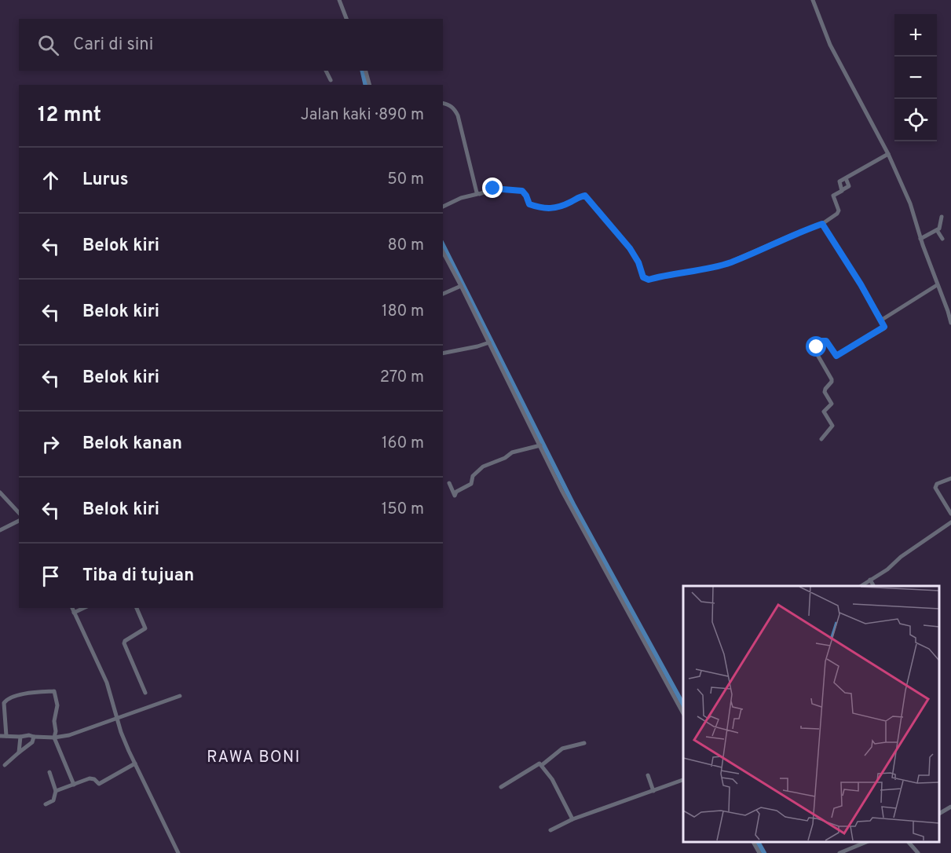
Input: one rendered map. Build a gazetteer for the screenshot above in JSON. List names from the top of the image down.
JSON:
{
  "districts": ["RAWA BONI"],
  "page": {
    "map_buttons": ["+", "−"],
    "search": "Cari di sini",
    "heading": ["12 mnt", "Jalan kaki · 890 m"],
    "list": [
      ["Lurus", "50 m"],
      ["Belok kiri", "80 m"],
      ["Belok kiri", "180 m"],
      ["Belok kiri", "270 m"],
      ["Belok kanan", "160 m"],
      ["Belok kiri", "150 m"],
      "Tiba di tujuan"
    ]
  }
}
